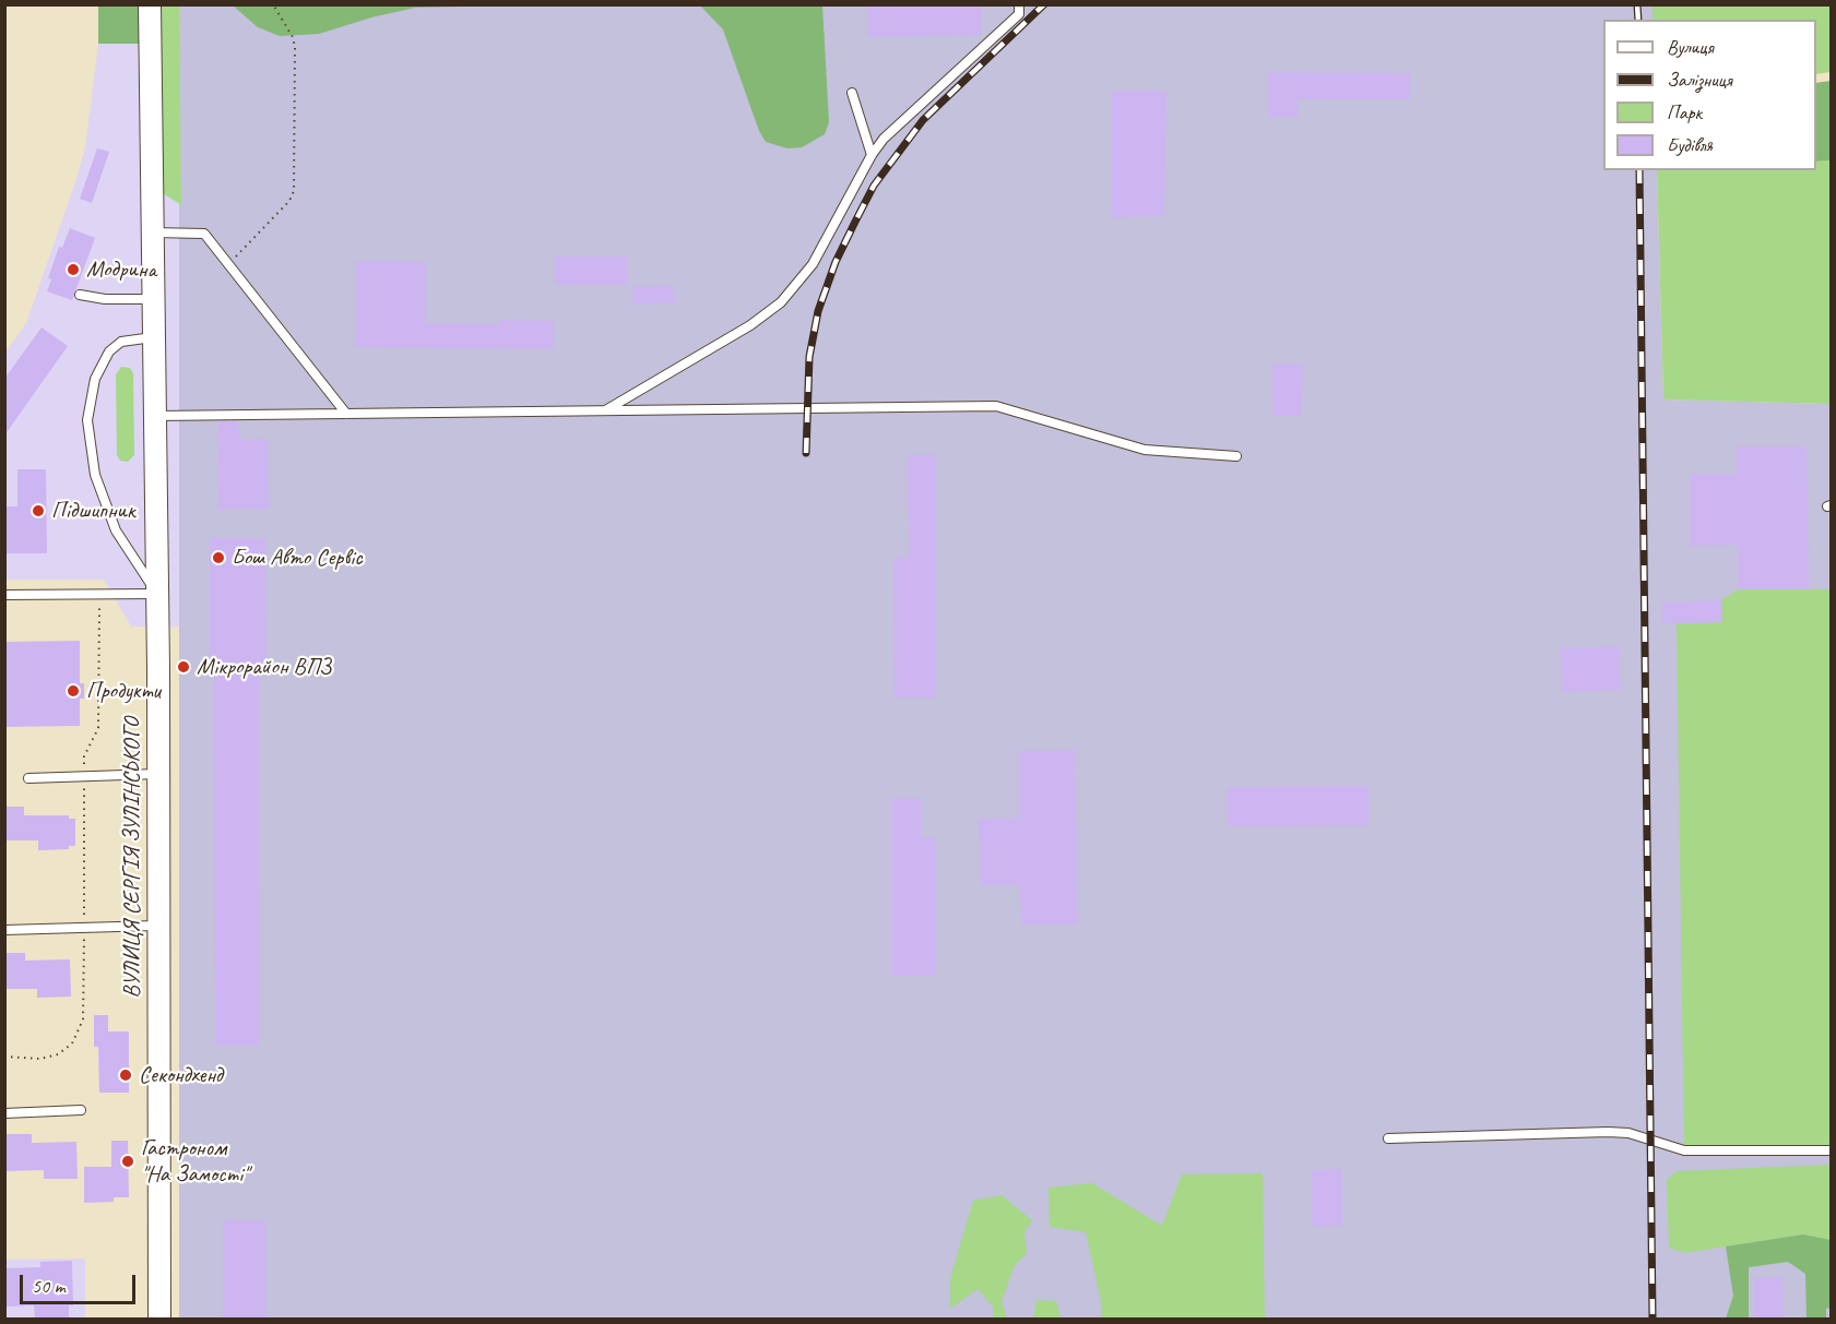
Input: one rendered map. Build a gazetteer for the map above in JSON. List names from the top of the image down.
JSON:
{
  "streets": {
    "street": ["ВУЛИЦЯ СЕРГІЯ ЗУЛІНСЬКОГО"]
  },
  "places": [
    "Модрина",
    "Підшипник",
    "Бош Авто Сервіс",
    "Мікрорайон ВПЗ",
    "Продукти",
    "Секондхенд",
    "Гастроном \"На Замості\""
  ],
  "legend": [
    "Вулиця",
    "Залізниця",
    "Парк",
    "Будівля"
  ],
  "scale_bar": "50 m"
}
